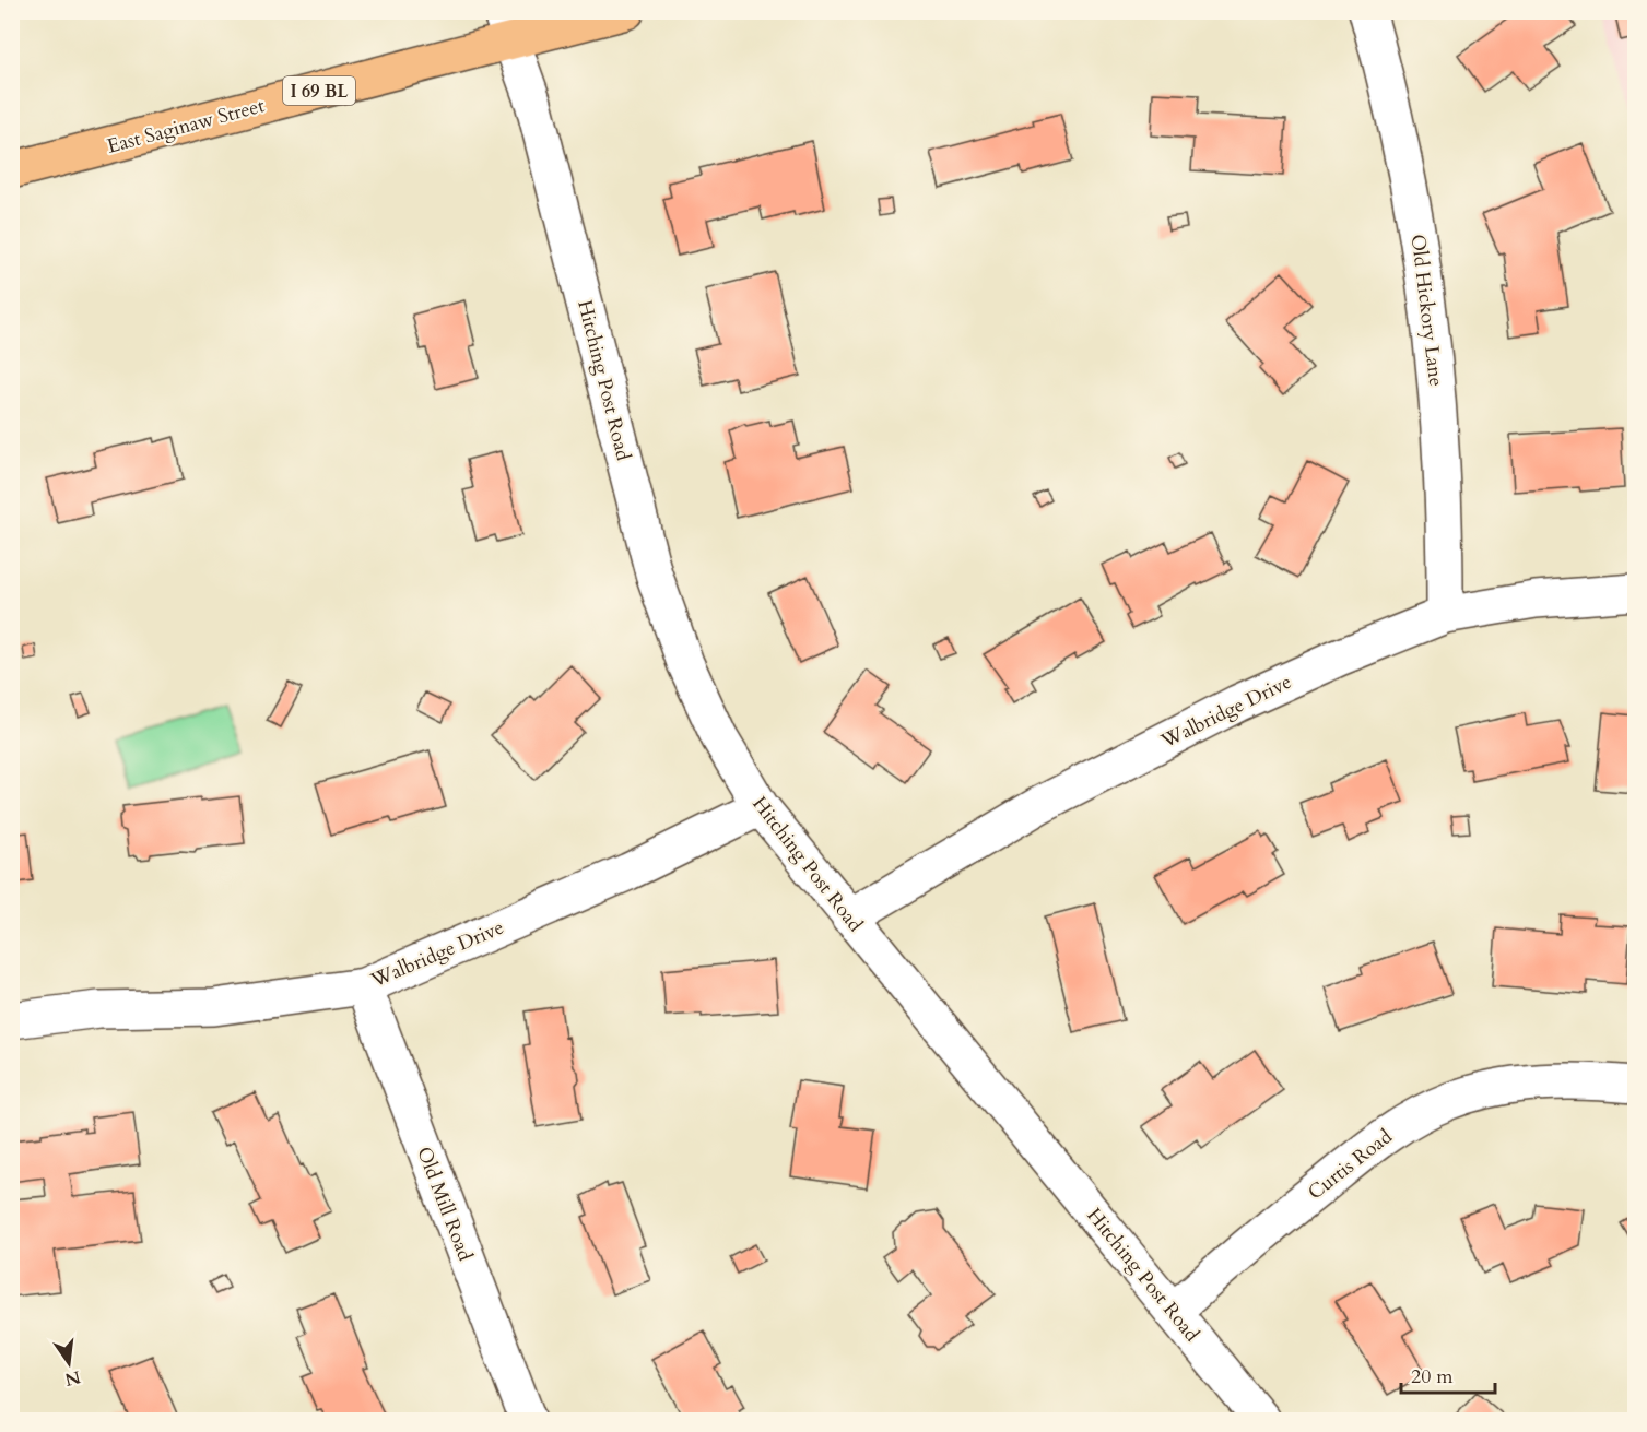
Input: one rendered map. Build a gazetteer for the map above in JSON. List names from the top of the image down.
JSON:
{
  "streets": {
    "main road": ["I 69 BL", "East Saginaw Street"],
    "street": [
      "Old Hickory Lane",
      "Hitching Post Road",
      "Walbridge Drive",
      "Curtis Road",
      "Old Mill Road"
    ]
  },
  "crossings": [
    ["East Saginaw Street", "Hitching Post Road"],
    ["Old Hickory Lane", "Walbridge Drive"],
    ["Hitching Post Road", "Walbridge Drive"],
    ["Hitching Post Road", "Curtis Road"],
    ["Walbridge Drive", "Old Mill Road"]
  ],
  "scale_bar": "20 m",
  "north": "bottom"
}
